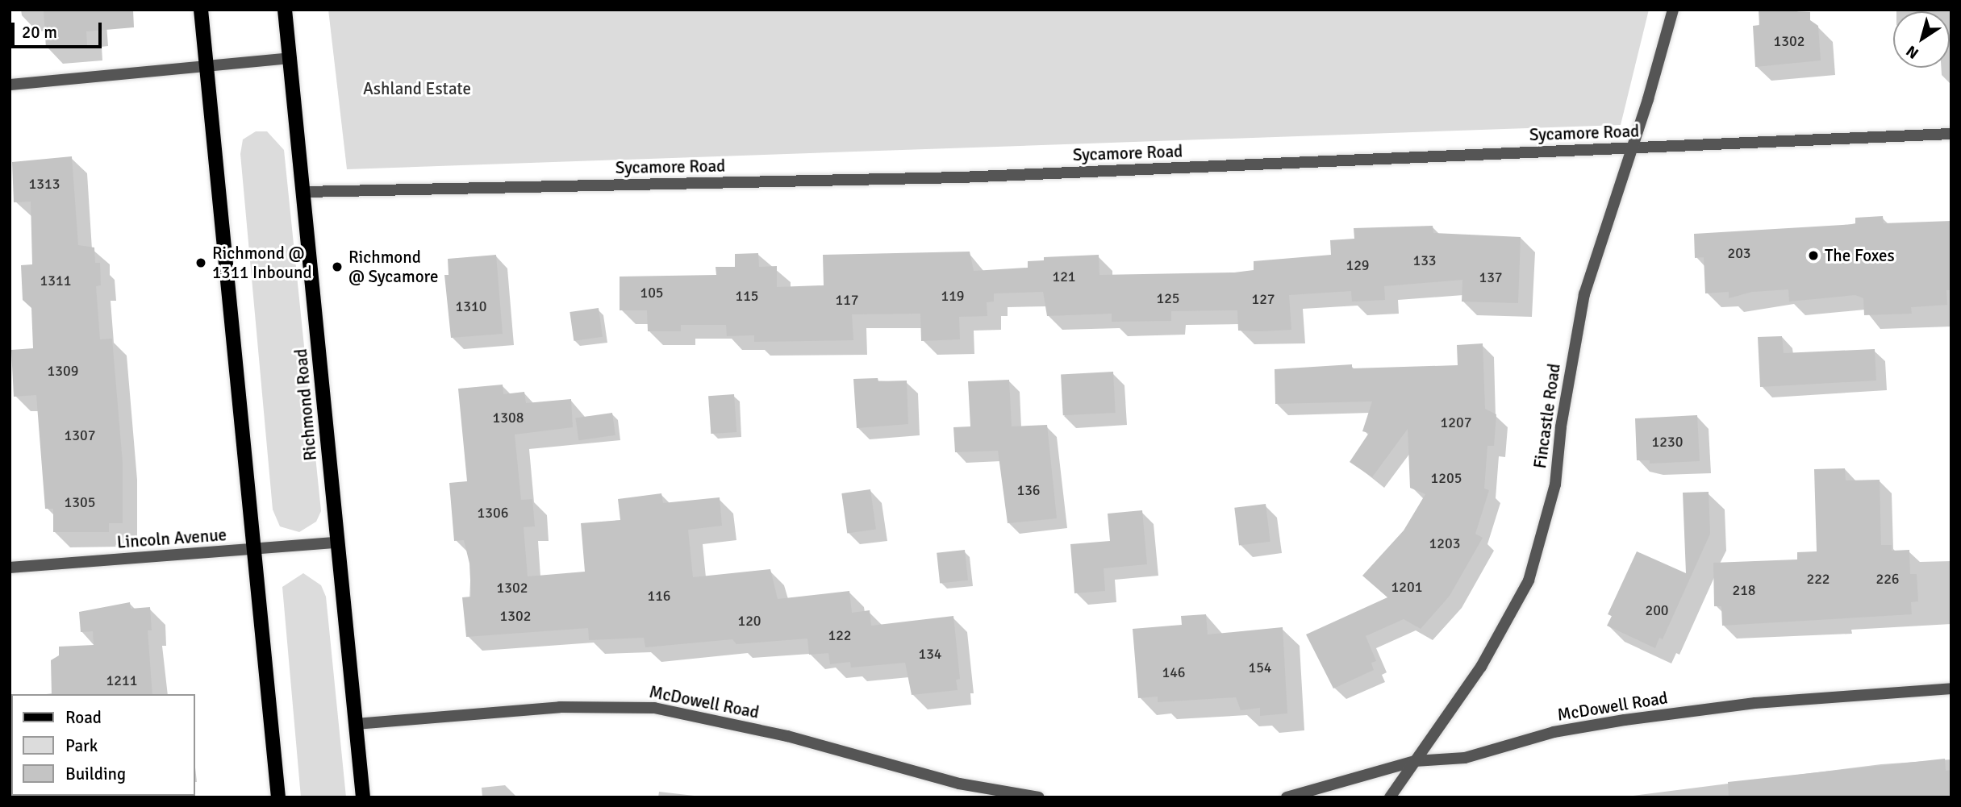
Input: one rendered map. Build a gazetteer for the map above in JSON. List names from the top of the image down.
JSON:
{
  "streets": {
    "main road": ["Richmond Road"],
    "street": [
      "Sycamore Road",
      "Fincastle Road",
      "Lincoln Avenue",
      "McDowell Road"
    ]
  },
  "crossings": [
    ["Sycamore Road", "Richmond Road"],
    ["Sycamore Road", "Fincastle Road"],
    ["Richmond Road", "Lincoln Avenue"],
    ["Richmond Road", "McDowell Road"],
    ["Fincastle Road", "McDowell Road"]
  ],
  "parks": ["Ashland Estate"],
  "places": ["The Foxes", "Richmond @ 1311 Inbound", "Richmond @ Sycamore"],
  "house_numbers": [
    "1302",
    "1313",
    "203",
    "133",
    "129",
    "121",
    "137",
    "1311",
    "105",
    "115",
    "119",
    "125",
    "127",
    "117",
    "1310",
    "1309",
    "1308",
    "1207",
    "1307",
    "1230",
    "1205",
    "136",
    "1305",
    "1306",
    "1203",
    "222",
    "226",
    "1201",
    "1302",
    "218",
    "116",
    "200",
    "1302",
    "120",
    "122",
    "134",
    "154",
    "146",
    "1211"
  ],
  "legend": ["Road", "Park", "Building"],
  "scale_bar": "20 m",
  "north": "bottom left"
}
